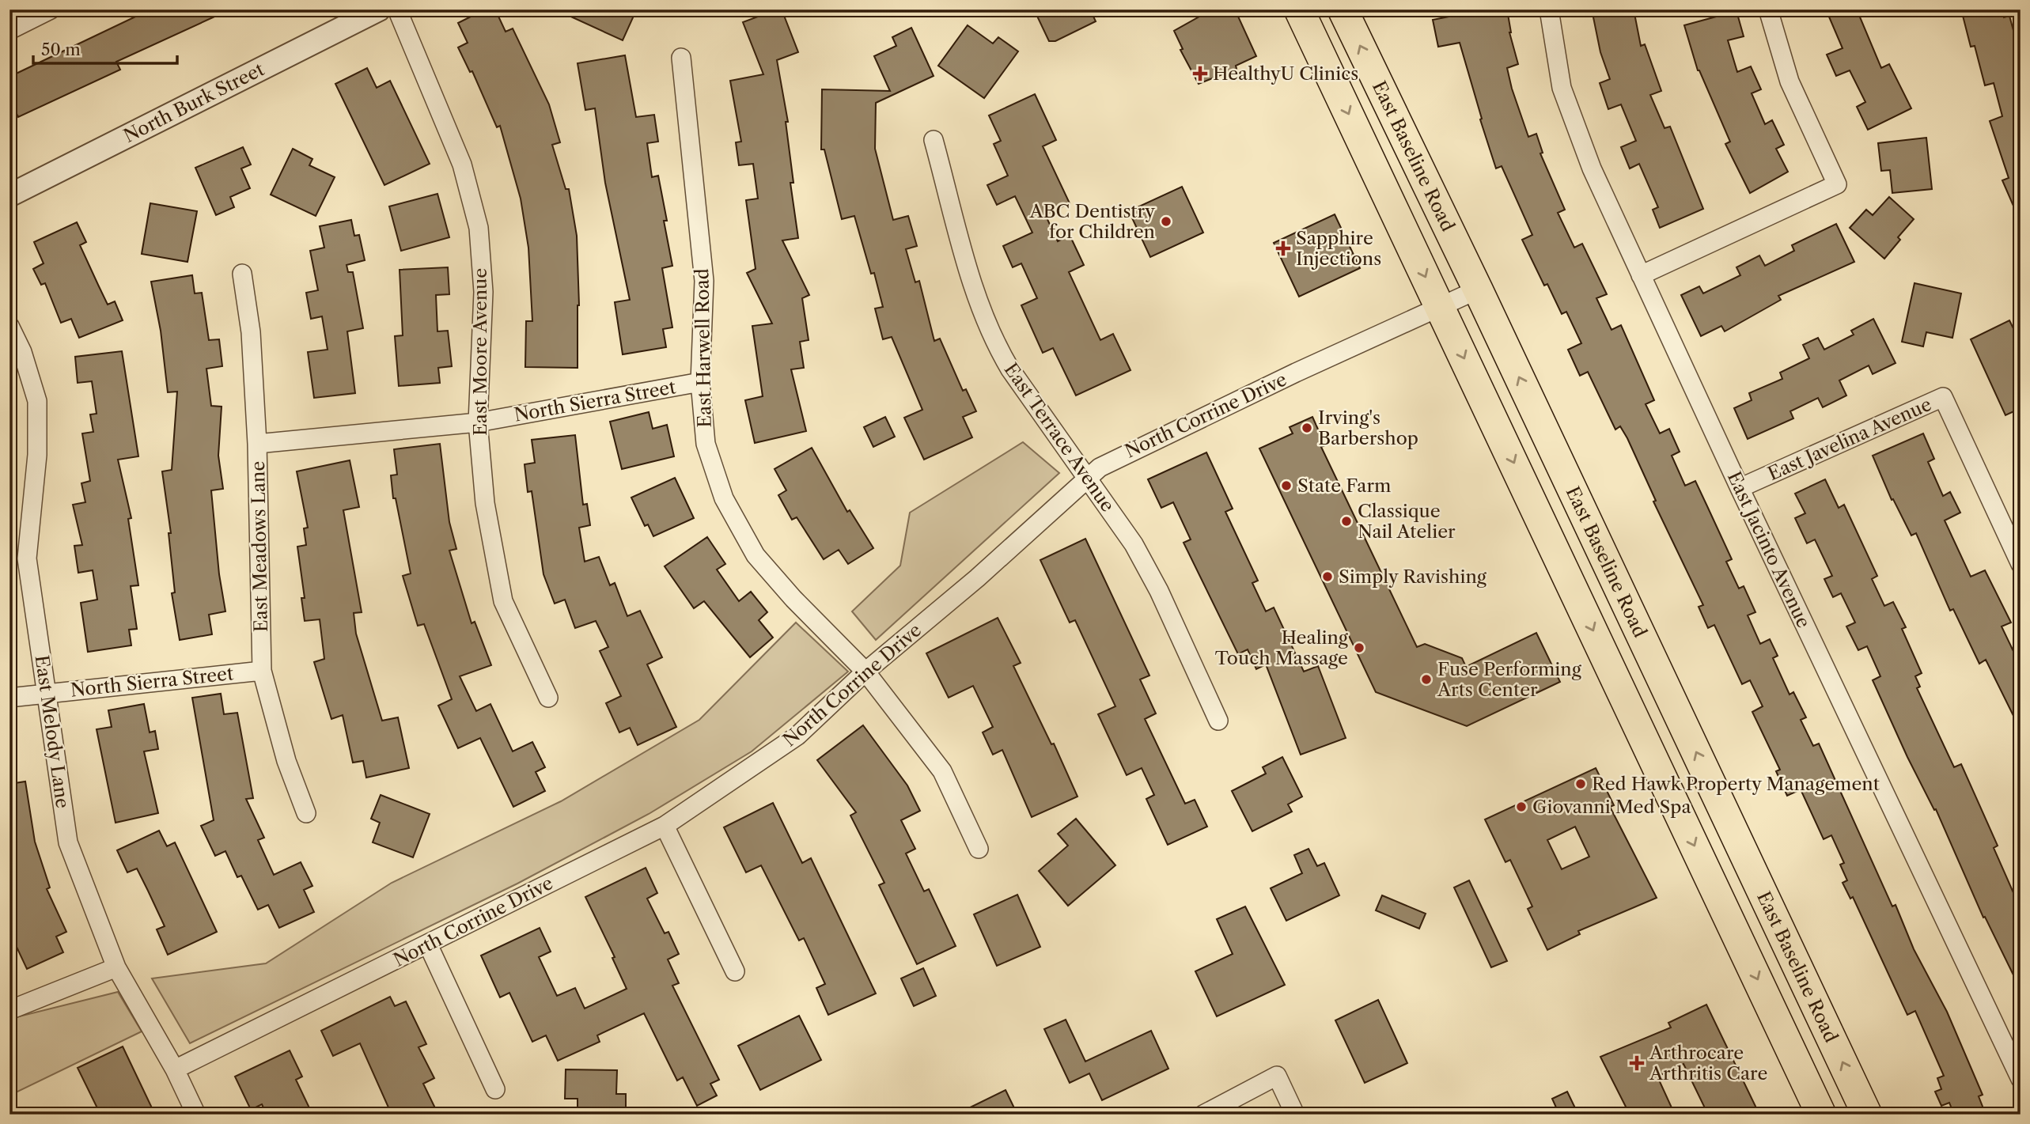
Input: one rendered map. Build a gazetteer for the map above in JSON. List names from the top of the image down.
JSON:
{
  "streets": {
    "main road": ["East Baseline Road"],
    "street": [
      "North Burk Street",
      "East Harwell Road",
      "East Moore Avenue",
      "North Sierra Street",
      "North Corrine Drive",
      "East Terrace Avenue",
      "East Javelina Avenue",
      "East Meadows Lane",
      "East Jacinto Avenue",
      "East Melody Lane"
    ]
  },
  "crossings": [
    ["East Baseline Road", "North Corrine Drive"],
    ["East Harwell Road", "North Sierra Street"],
    ["East Harwell Road", "North Corrine Drive"],
    ["East Moore Avenue", "North Sierra Street"],
    ["North Sierra Street", "East Meadows Lane"],
    ["North Sierra Street", "East Melody Lane"],
    ["North Corrine Drive", "East Terrace Avenue"],
    ["North Corrine Drive", "East Melody Lane"],
    ["East Javelina Avenue", "East Jacinto Avenue"]
  ],
  "places": {
    "health": ["HealthyU Clinics", "Sapphire Injections", "Arthrocare Arthritis Care"],
    "other": [
      "ABC Dentistry for Children",
      "Irving's Barbershop",
      "State Farm",
      "Classique Nail Atelier",
      "Simply Ravishing",
      "Healing Touch Massage",
      "Fuse Performing Arts Center",
      "Red Hawk Property Management",
      "Giovanni Med Spa"
    ]
  },
  "scale_bar": "50 m"
}
